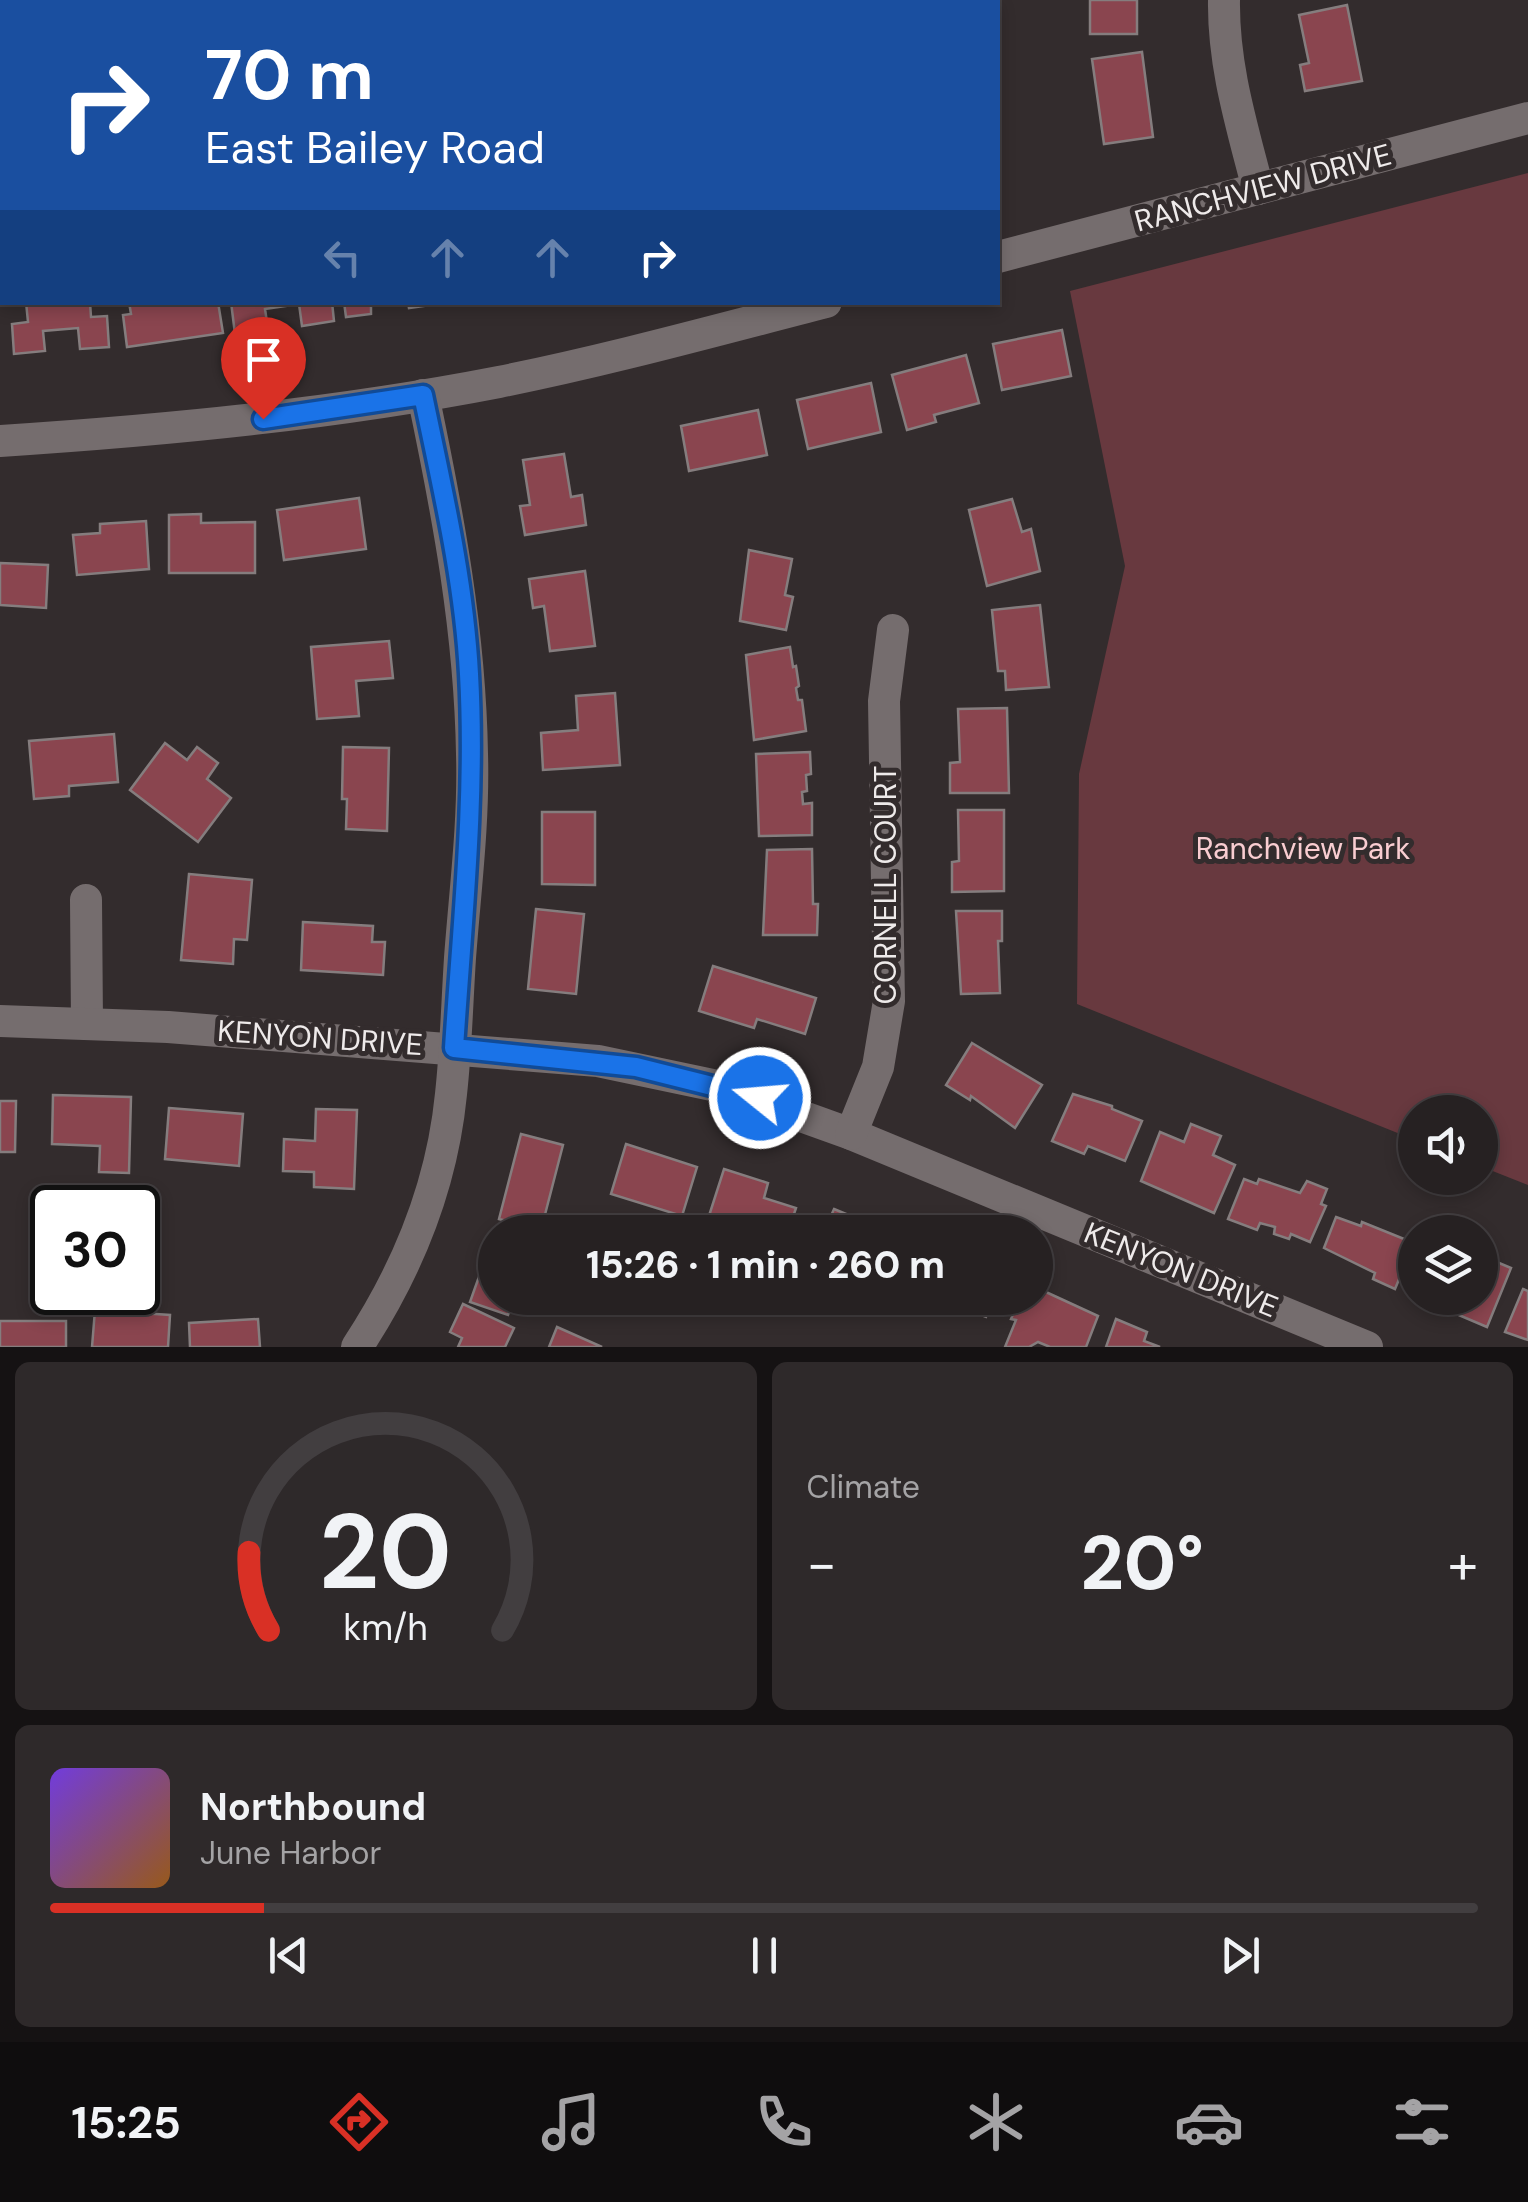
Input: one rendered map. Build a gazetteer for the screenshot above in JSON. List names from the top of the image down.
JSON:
{
  "streets": {
    "street": ["RANCHVIEW DRIVE", "CORNELL COURT", "KENYON DRIVE"]
  },
  "crossings": [
    ["CORNELL COURT", "KENYON DRIVE"]
  ],
  "parks": ["Ranchview Park"],
  "page": {
    "turn": ["70 m", "East Bailey Road"],
    "limit": "30",
    "trip": "15:26 · 1 min · 260 m",
    "tile": "Climate",
    "heat": ["−", "20°", "+"],
    "song": ["Northbound", "June Harbor"],
    "tabs": "15:25",
    "gauge": ["20", "km/h"]
  }
}
